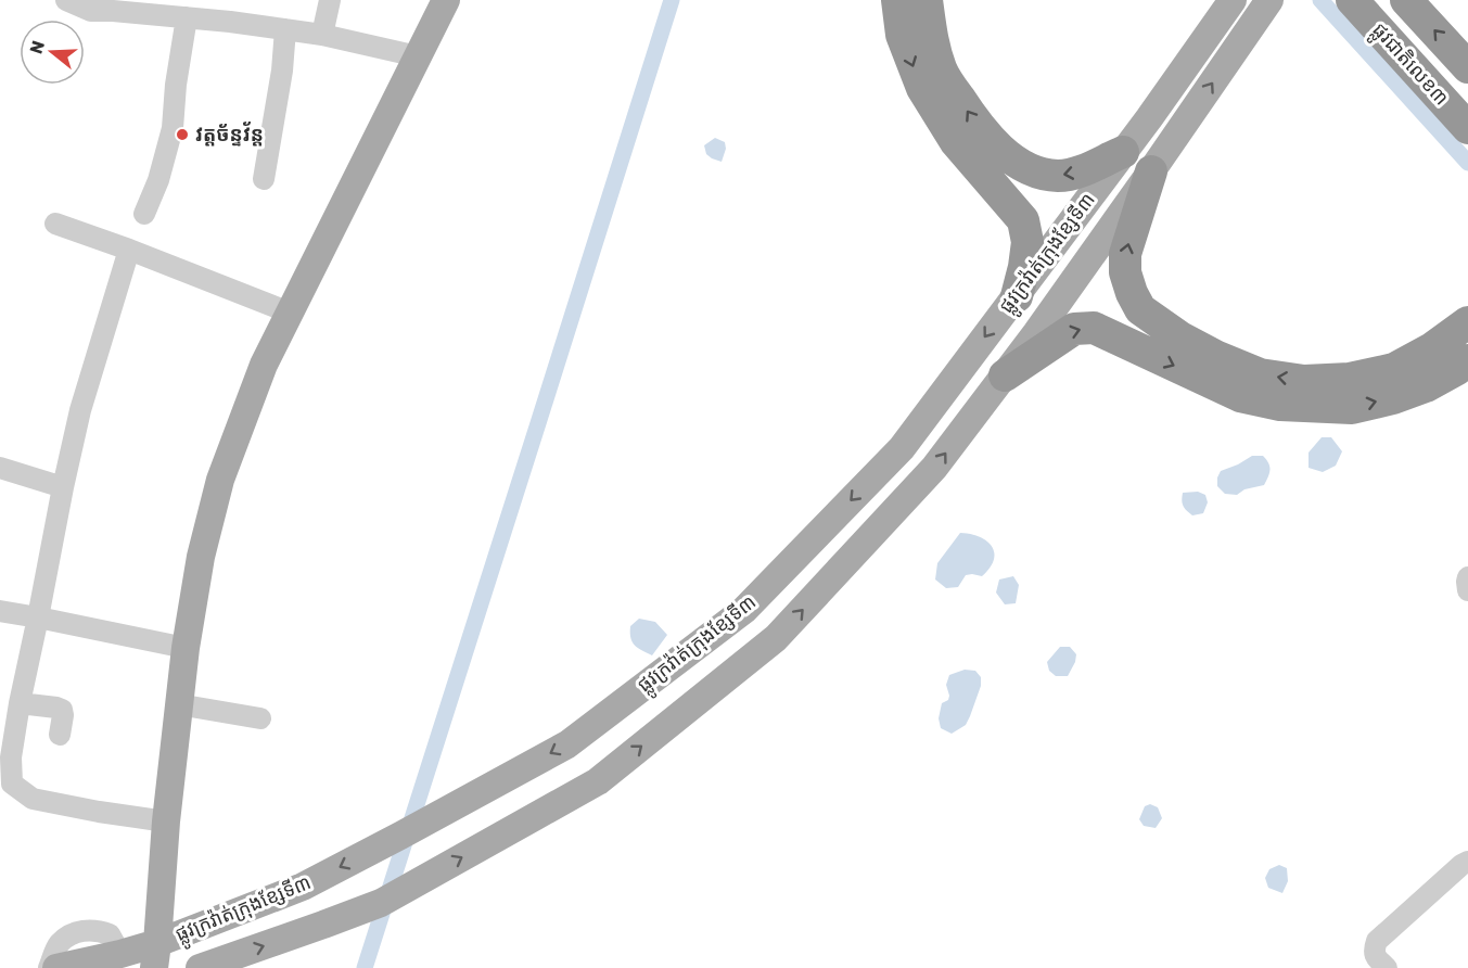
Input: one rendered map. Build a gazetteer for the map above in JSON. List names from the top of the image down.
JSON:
{
  "streets": {
    "highway": ["ផ្លូវជាតិលេខ៣"],
    "main road": ["ផ្លូវក្រវ៉ាត់ក្រុងខ្សែទី៣"]
  },
  "places": ["វត្តច័ន្ទវ័ន្ត"],
  "north": "left"
}
